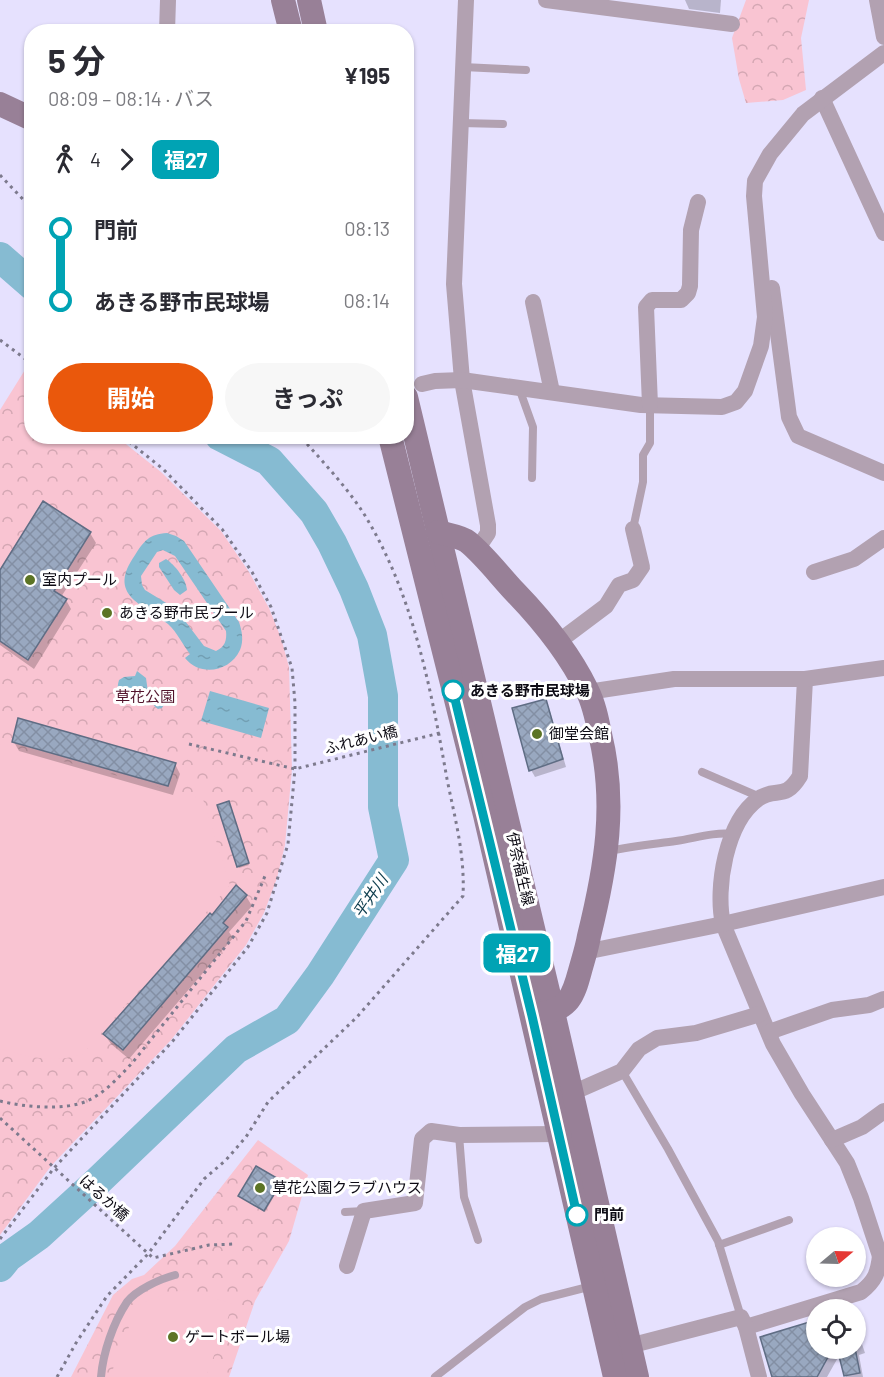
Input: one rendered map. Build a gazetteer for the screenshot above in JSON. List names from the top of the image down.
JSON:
{
  "streets": {
    "main road": ["伊奈福生線"],
    "path": ["ふれあい橋", "はるか橋"]
  },
  "water": ["平井川"],
  "parks": ["草花公園"],
  "places": [
    "室内プール",
    "あきる野市民プール",
    "あきる野市民球場",
    "御堂会館",
    "草花公園クラブハウス",
    "門前",
    "ゲートボール場"
  ],
  "lines": ["bus line 福27"],
  "north": "right",
  "page": {
    "on_map": "福27",
    "heading": ["5 分", "08:09 – 08:14 · バス", "¥195"],
    "legs": ["4", "福27"],
    "list": [
      {
        "name": "門前",
        "value": "08:13"
      },
      {
        "name": "あきる野市民球場",
        "value": "08:14"
      }
    ],
    "buttons": ["開始", "きっぷ"]
  }
}
